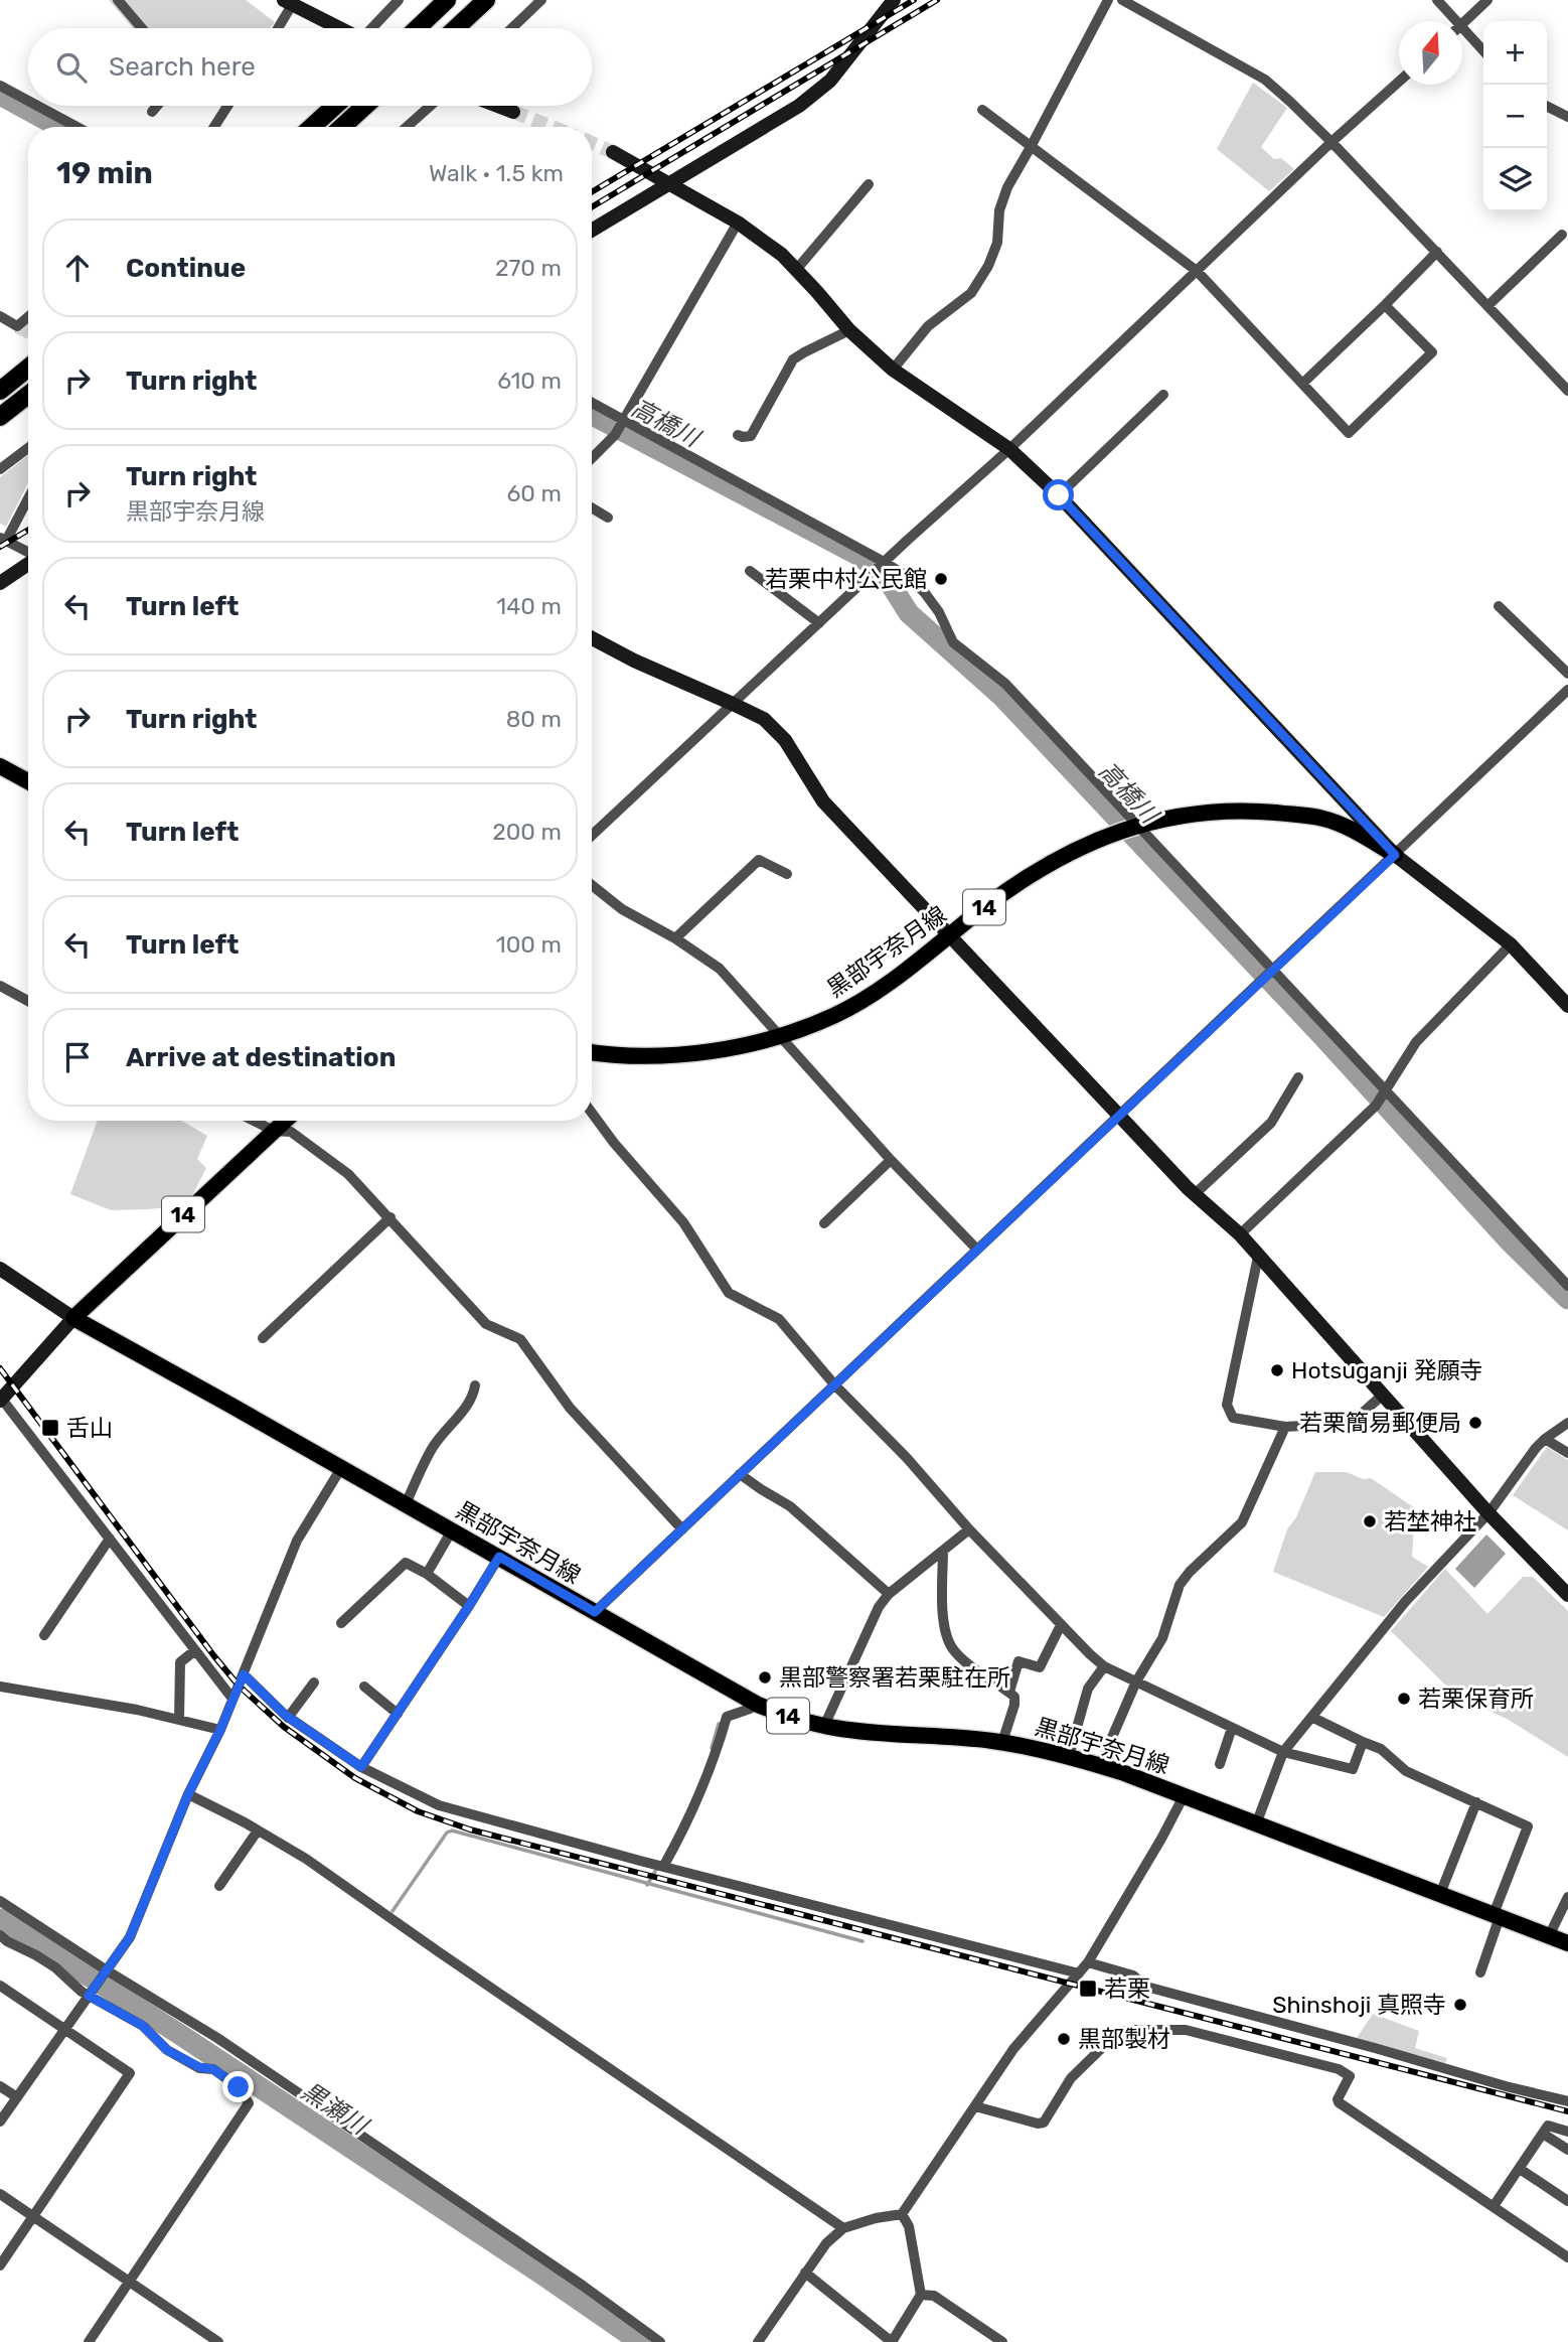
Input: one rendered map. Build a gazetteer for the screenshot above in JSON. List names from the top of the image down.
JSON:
{
  "streets": {
    "main road": ["14", "黒部宇奈月線"]
  },
  "crossings": [
    ["14", "黒部宇奈月線"]
  ],
  "water": ["高橋川", "黒瀬川"],
  "places": {
    "other": [
      "若栗中村公民館",
      "Hotsuganji 発願寺",
      "若栗簡易郵便局",
      "若埜神社",
      "黒部警察署若栗駐在所",
      "若栗保育所",
      "Shinshoji 真照寺",
      "黒部製材"
    ],
    "transit": ["舌山", "若栗"]
  },
  "north": "top",
  "page": {
    "map_buttons": ["+", "−"],
    "search": "Search here",
    "heading": ["19 min", "Walk · 1.5 km"],
    "list": [
      ["Continue", "270 m"],
      ["Turn right", "610 m"],
      ["Turn right", "黒部宇奈月線", "60 m"],
      ["Turn left", "140 m"],
      ["Turn right", "80 m"],
      ["Turn left", "200 m"],
      ["Turn left", "100 m"],
      "Arrive at destination"
    ]
  }
}
